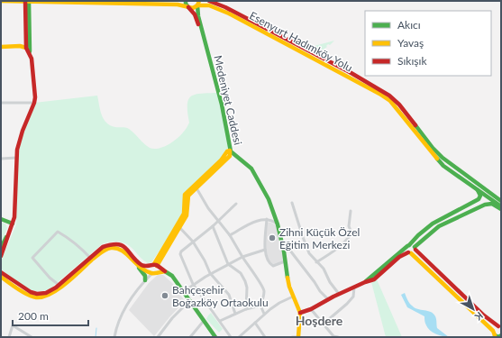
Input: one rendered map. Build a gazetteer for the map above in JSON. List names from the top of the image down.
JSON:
{
  "streets": {
    "main road": ["Esenyurt Hadımköy Yolu", "Medeniyet Caddesi"]
  },
  "districts": ["Hoşdere"],
  "places": ["Zihni Küçük Özel Eğitim Merkezi", "Bahçeşehir Boğazköy Ortaokulu"],
  "legend": ["Akıcı", "Yavaş", "Sıkışık"],
  "scale_bar": "200 m",
  "north": "bottom right"
}
